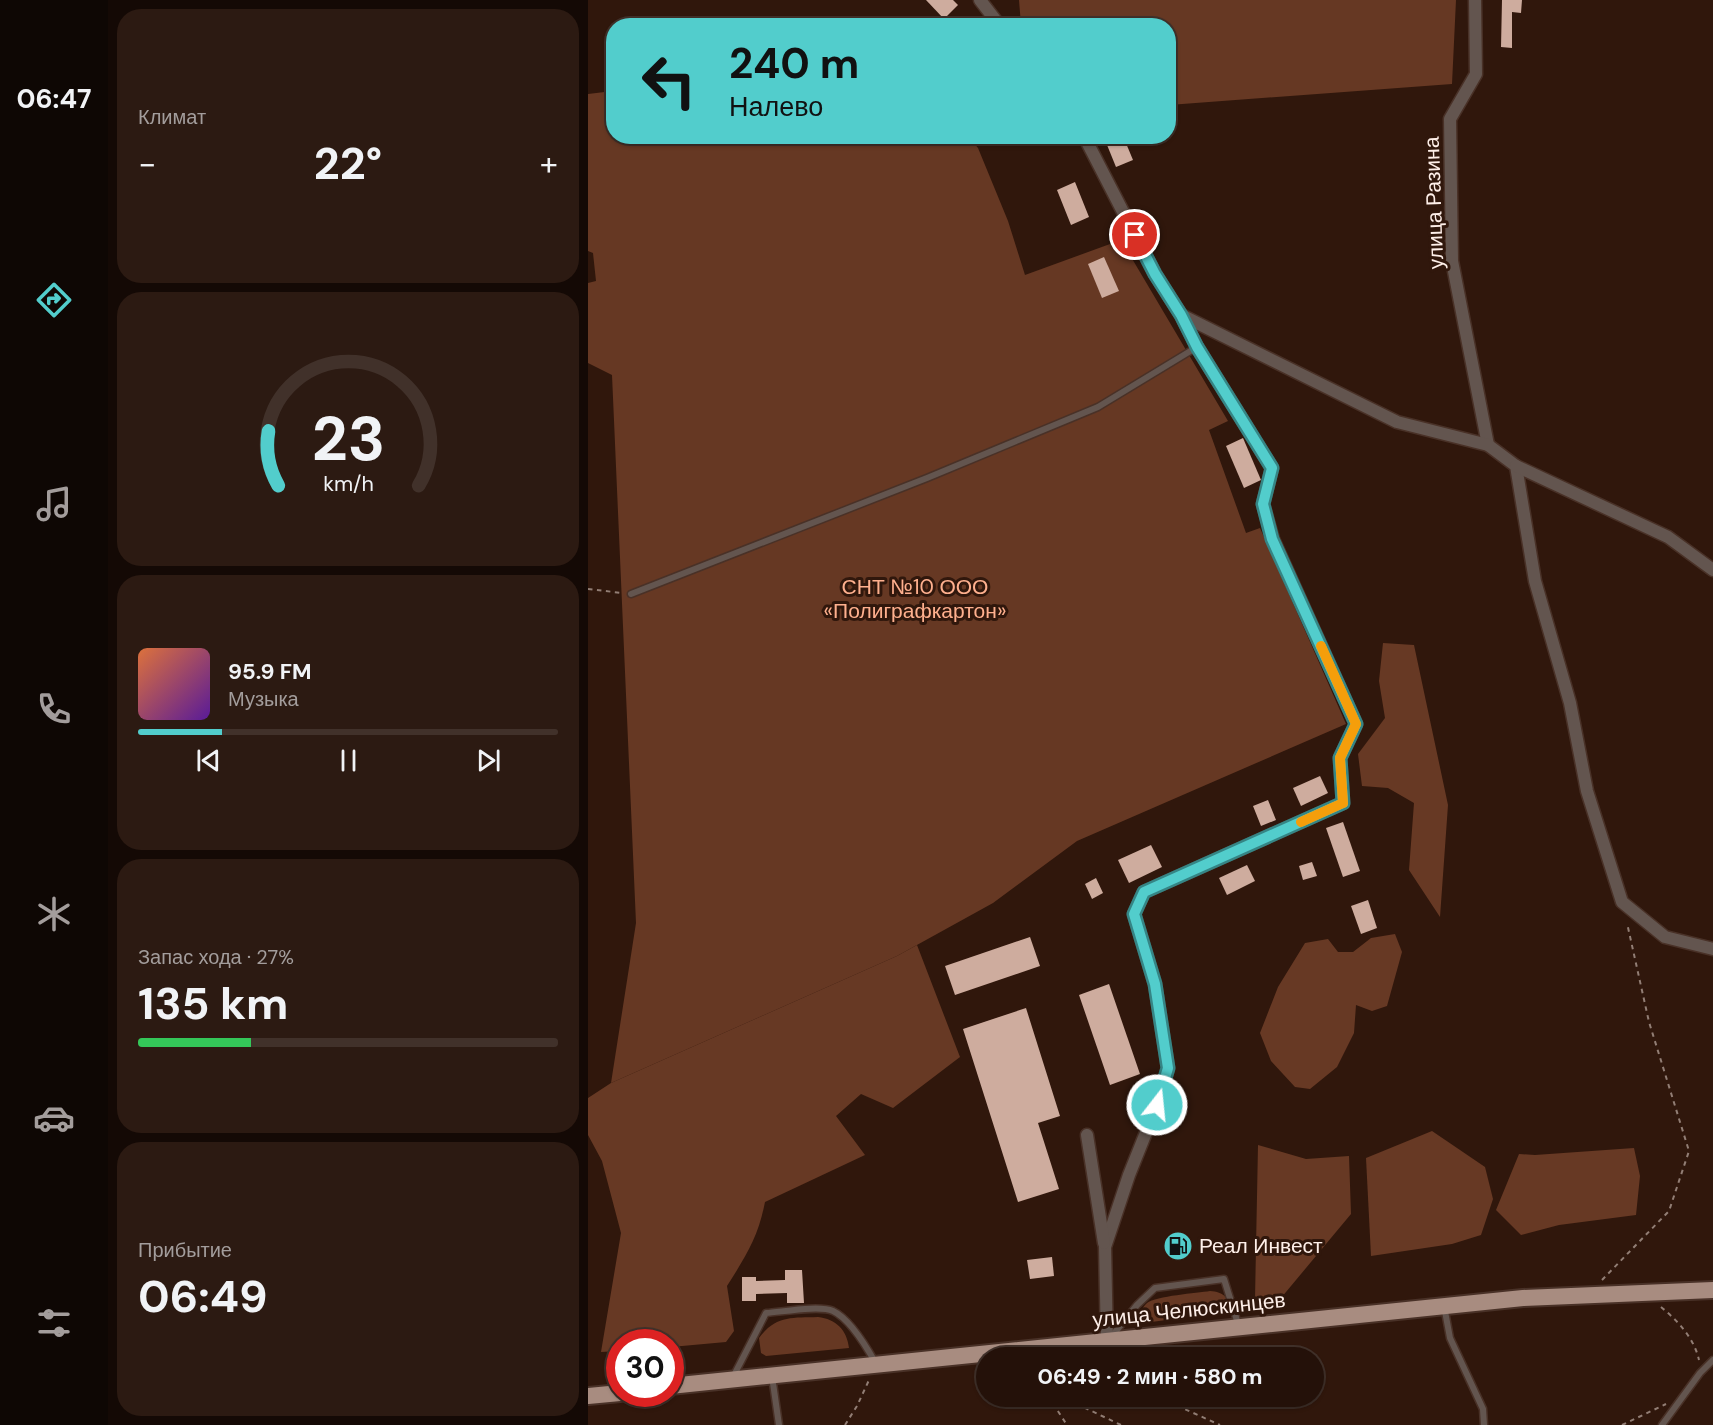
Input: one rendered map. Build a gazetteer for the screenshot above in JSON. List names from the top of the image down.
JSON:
{
  "streets": {
    "main road": ["улица Челюскинцев"],
    "street": ["улица Разина"]
  },
  "parks": ["СНТ №10 ООО «Полиграфкартон»"],
  "places": {
    "fuel station": ["Реал Инвест"]
  },
  "page": {
    "tabs": "06:47",
    "tile": [
      "Климат",
      ["Запас хода · 27%", "135 km"],
      ["Прибытие", "06:49"]
    ],
    "turn": ["240 m", "Налево"],
    "heat": ["−", "22°", "+"],
    "song": ["95.9 FM", "Музыка"],
    "limit": "30",
    "trip": "06:49 · 2 мин · 580 m",
    "gauge": ["23", "km/h"]
  }
}
